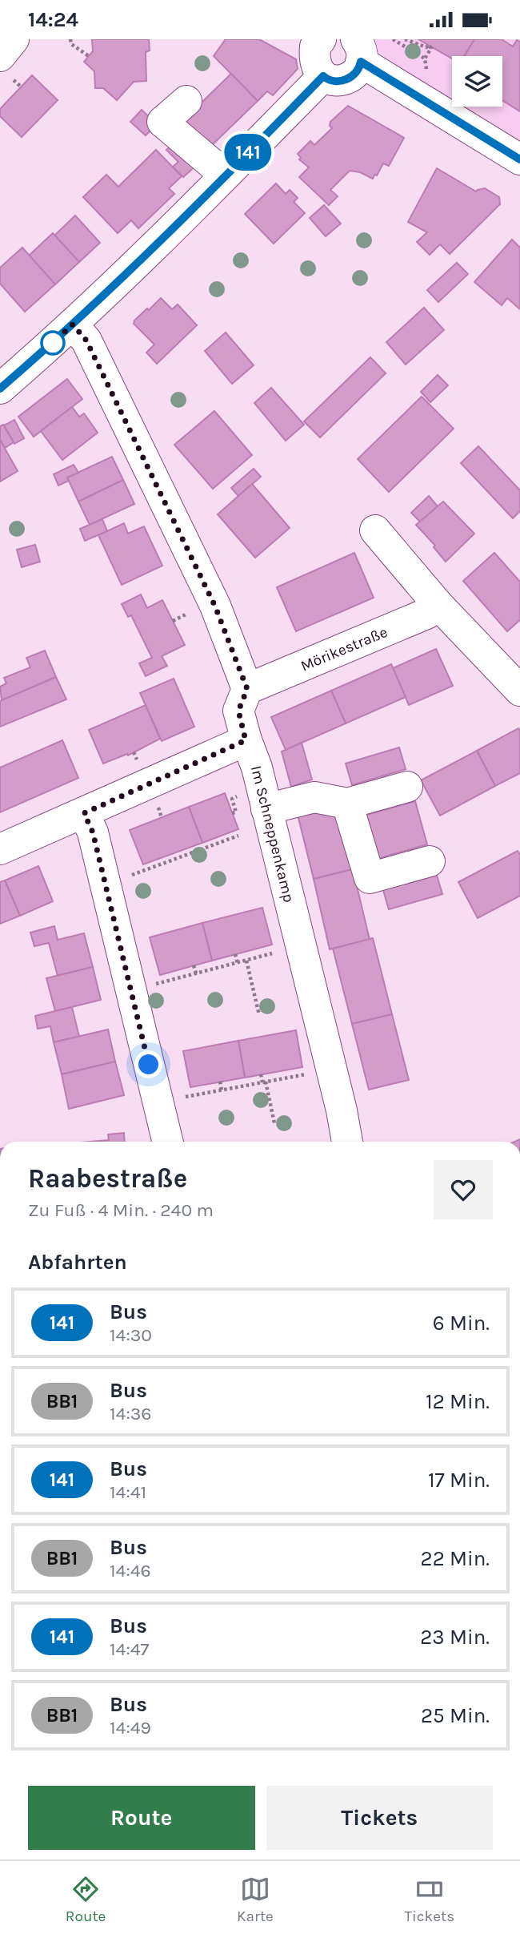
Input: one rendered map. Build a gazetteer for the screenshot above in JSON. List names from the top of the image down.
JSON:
{
  "streets": {
    "street": ["Mörikestraße", "Im Schneppenkamp"]
  },
  "crossings": [
    ["Mörikestraße", "Im Schneppenkamp"]
  ],
  "lines": ["bus line 141"],
  "page": {
    "status": "14:24",
    "on_map": "141",
    "heading": [
      ["Raabestraße", "Zu Fuß · 4 Min. · 240 m"],
      "Abfahrten"
    ],
    "list": [
      {
        "mark": "141",
        "name": "Bus",
        "note": "14:30",
        "value": "6 Min."
      },
      {
        "mark": "BB1",
        "name": "Bus",
        "note": "14:36",
        "value": "12 Min."
      },
      {
        "mark": "141",
        "name": "Bus",
        "note": "14:41",
        "value": "17 Min."
      },
      {
        "mark": "BB1",
        "name": "Bus",
        "note": "14:46",
        "value": "22 Min."
      },
      {
        "mark": "141",
        "name": "Bus",
        "note": "14:47",
        "value": "23 Min."
      },
      {
        "mark": "BB1",
        "name": "Bus",
        "note": "14:49",
        "value": "25 Min."
      }
    ],
    "buttons": ["Route", "Tickets"],
    "tabs": ["Route", "Karte", "Tickets"]
  }
}
